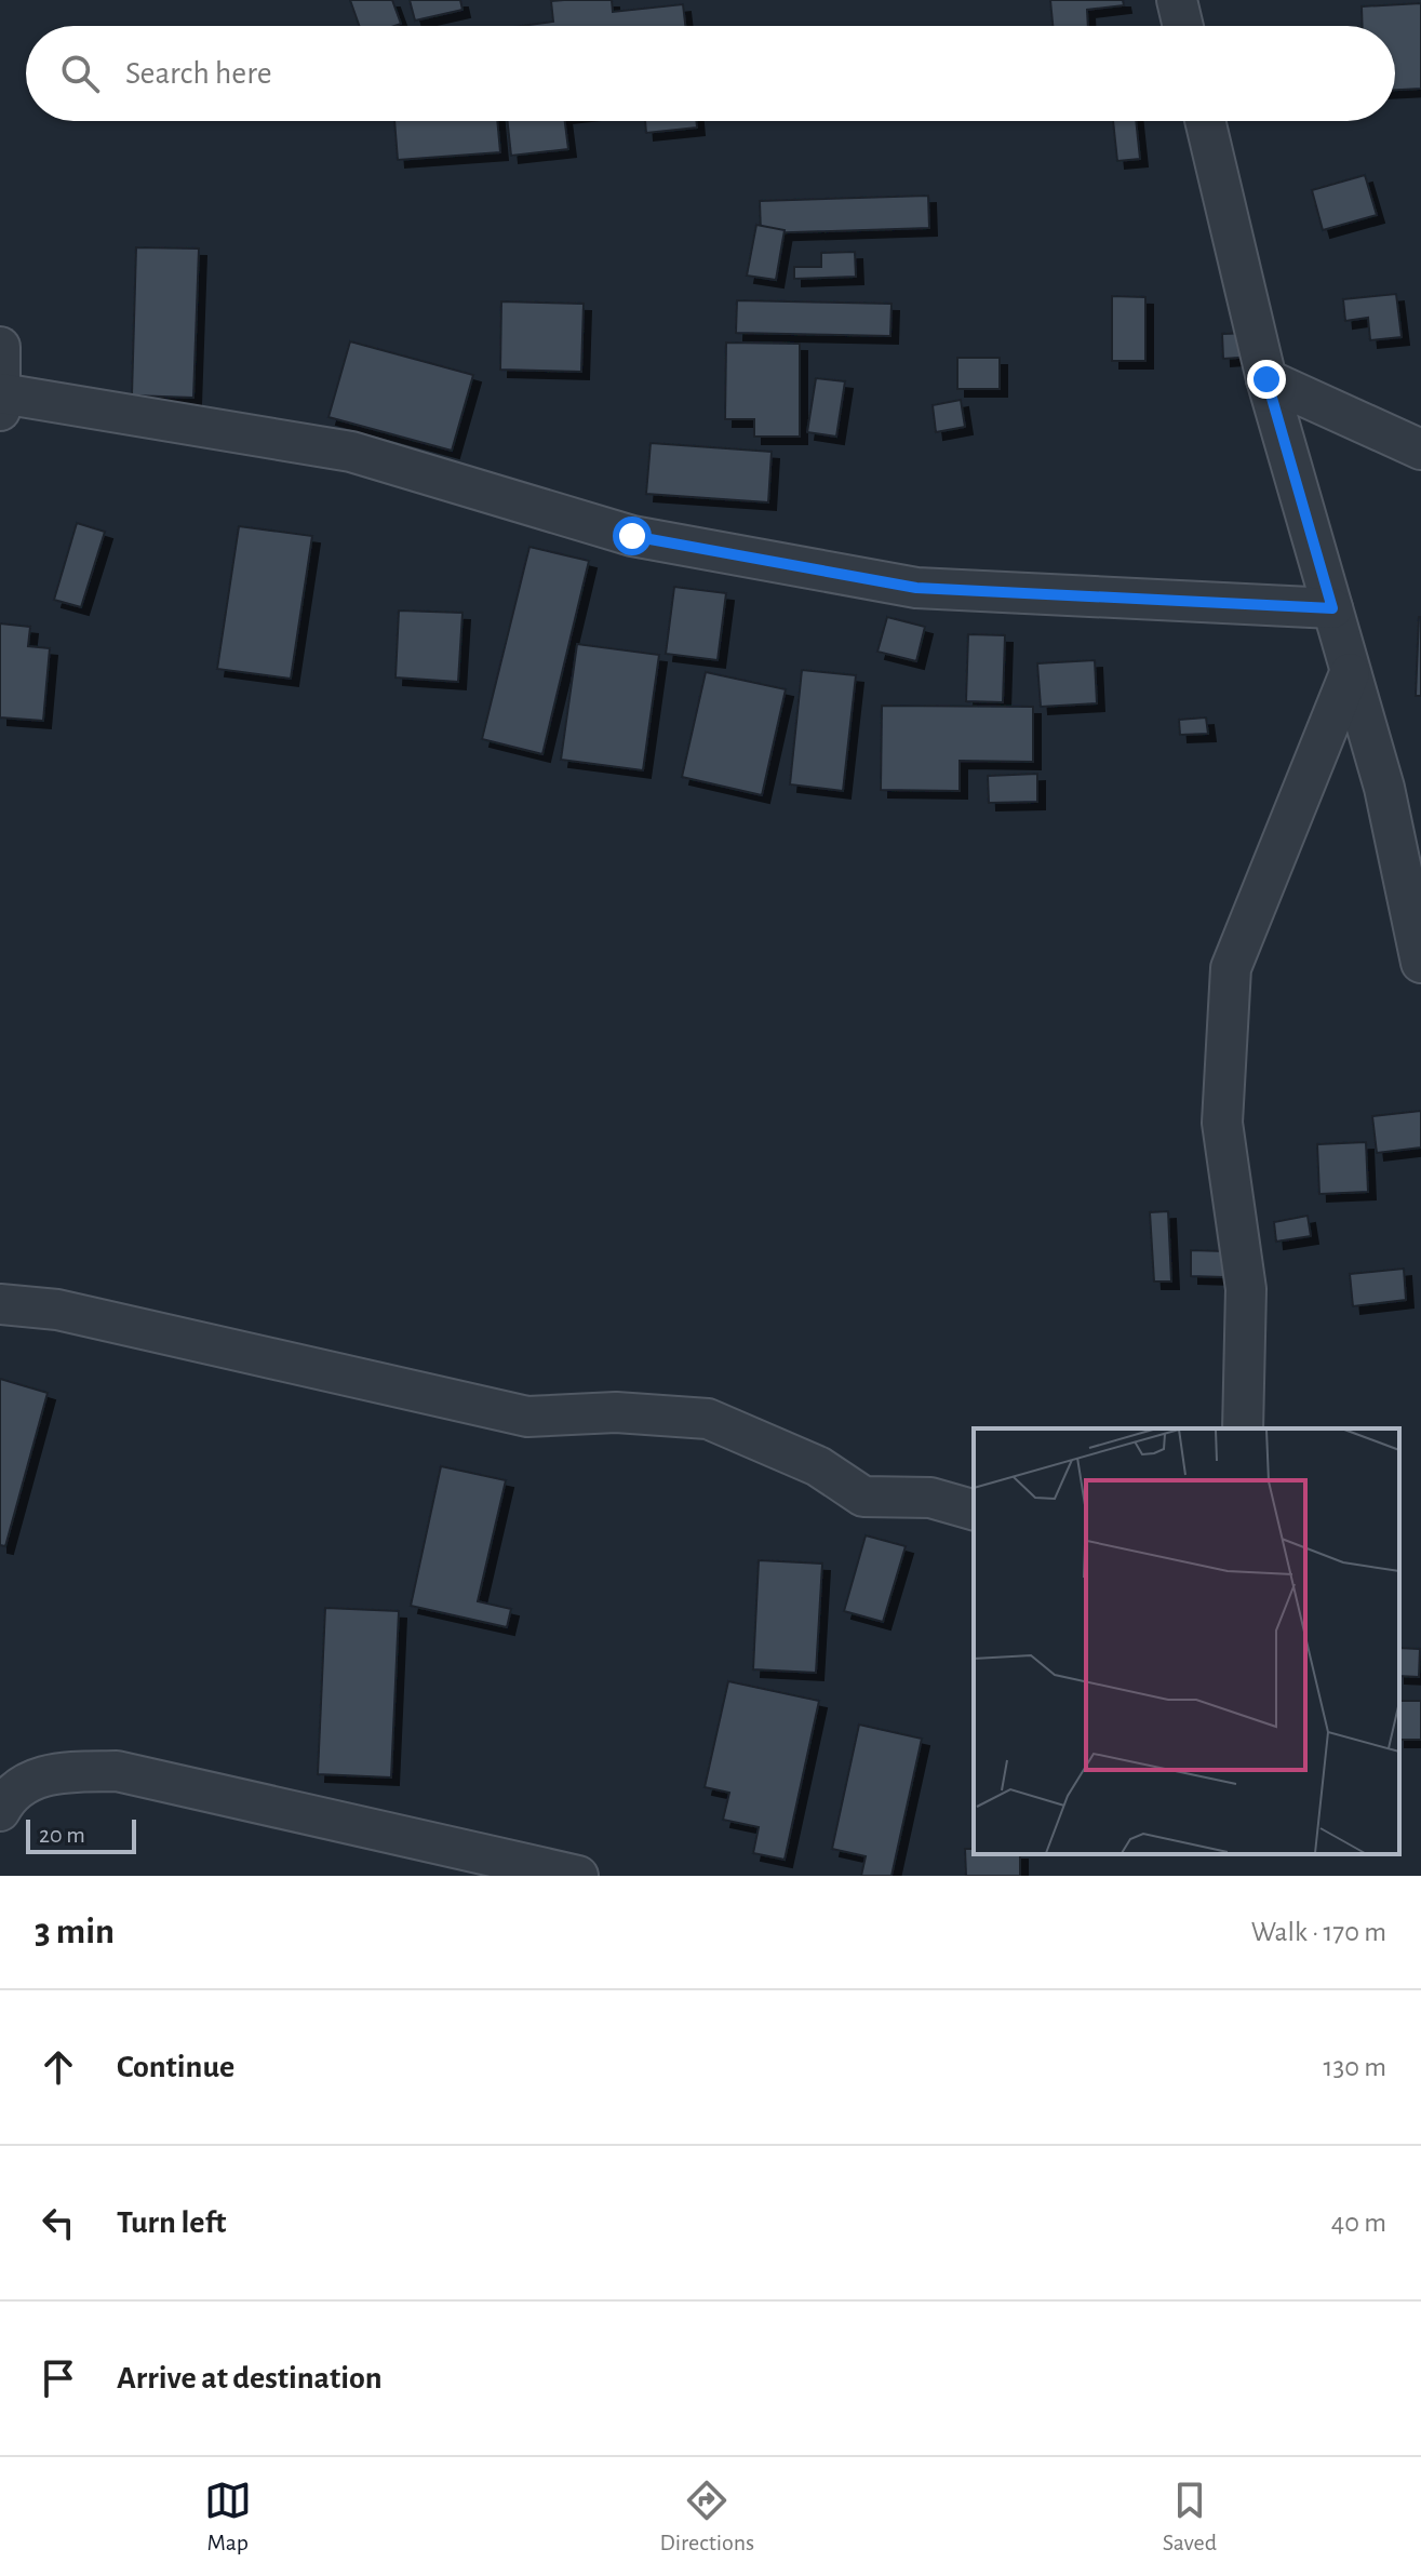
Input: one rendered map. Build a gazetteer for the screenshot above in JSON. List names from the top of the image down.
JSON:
{
  "scale_bar": "20 m",
  "page": {
    "search": "Search here",
    "scale": "20 m",
    "heading": ["3 min", "Walk · 170 m"],
    "list": [
      ["Continue", "130 m"],
      ["Turn left", "40 m"],
      "Arrive at destination"
    ],
    "nav": ["Map", "Directions", "Saved"]
  }
}
